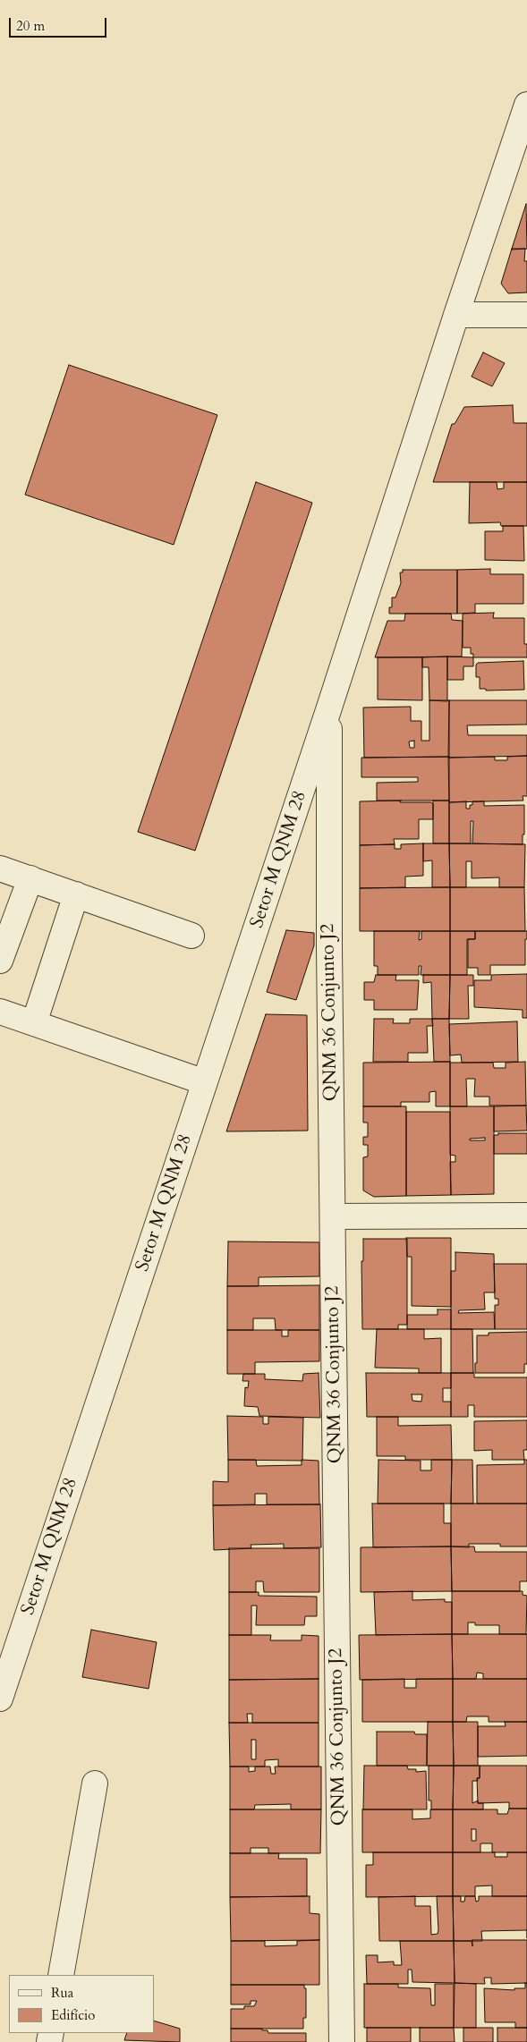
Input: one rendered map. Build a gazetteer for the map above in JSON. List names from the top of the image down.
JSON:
{
  "streets": {
    "street": ["Setor M QNM 28", "QNM 36 Conjunto J2"]
  },
  "crossings": [
    ["Setor M QNM 28", "QNM 36 Conjunto J2"]
  ],
  "legend": ["Rua", "Edifício"],
  "scale_bar": "20 m"
}
